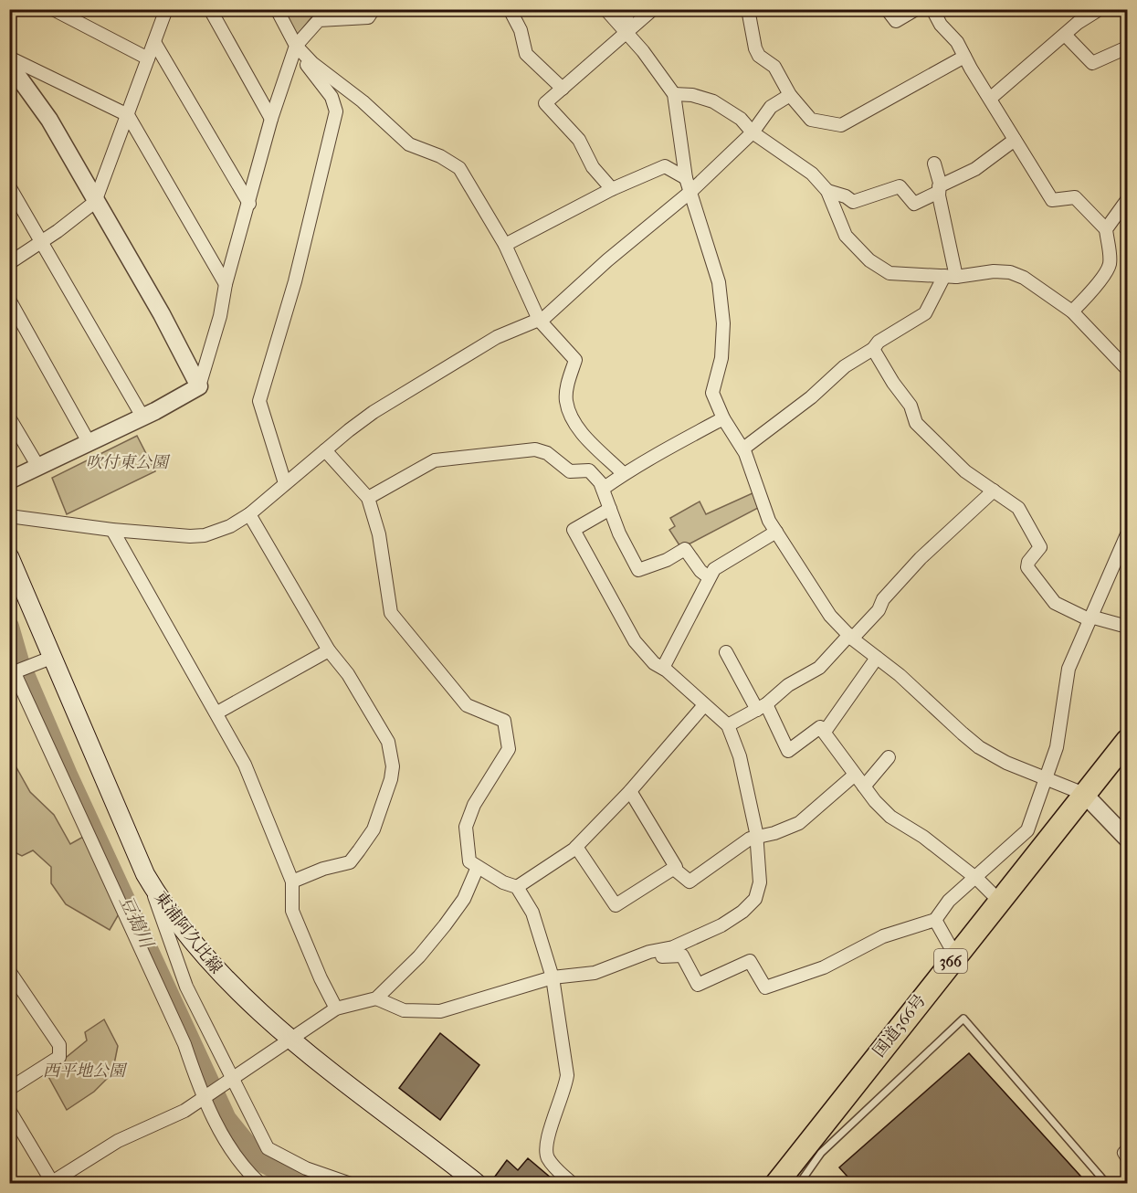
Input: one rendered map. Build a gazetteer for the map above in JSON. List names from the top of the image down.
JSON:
{
  "streets": {
    "highway": ["366", "国道366号"],
    "main road": ["東浦阿久比線"]
  },
  "water": ["豆搗川"],
  "parks": ["吹付東公園", "西平地公園"]
}
